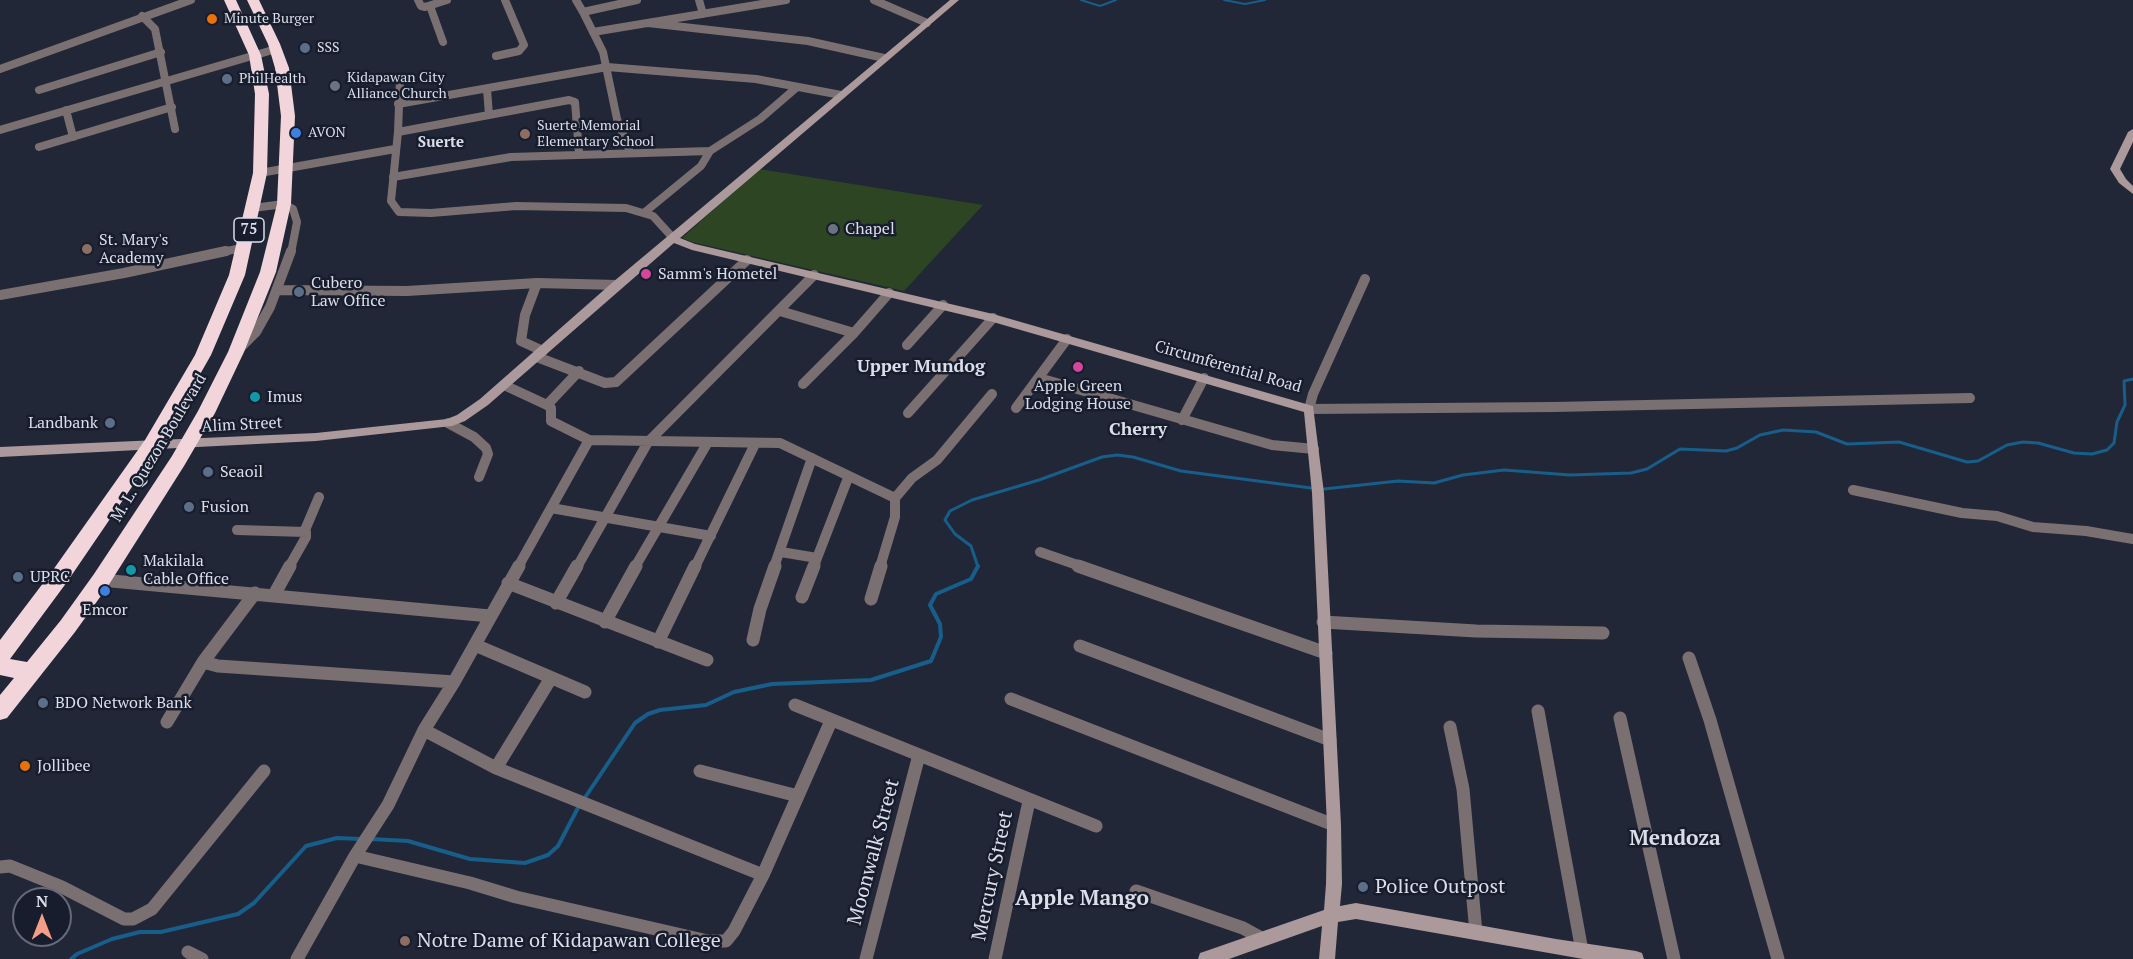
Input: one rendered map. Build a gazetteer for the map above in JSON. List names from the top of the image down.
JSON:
{
  "streets": {
    "highway": ["75", "M. L. Quezon Boulevard"],
    "street": [
      "Circumferential Road",
      "Alim Street",
      "Moonwalk Street",
      "Mercury Street"
    ]
  },
  "crossings": [
    ["Alim Street", "M. L. Quezon Boulevard"]
  ],
  "districts": [
    "Suerte",
    "Upper Mundog",
    "Cherry",
    "Mendoza",
    "Apple Mango"
  ],
  "places": [
    "Minute Burger",
    "SSS",
    "PhilHealth",
    "Kidapawan City Alliance Church",
    "AVON",
    "Suerte Memorial Elementary School",
    "Chapel",
    "St. Mary's Academy",
    "Samm's Hometel",
    "Cubero Law Office",
    "Apple Green Lodging House",
    "Imus",
    "Landbank",
    "Seaoil",
    "Fusion",
    "Makilala Cable Office",
    "UPRC",
    "Emcor",
    "BDO Network Bank",
    "Jollibee",
    "Police Outpost",
    "Notre Dame of Kidapawan College"
  ],
  "north": "top"
}
